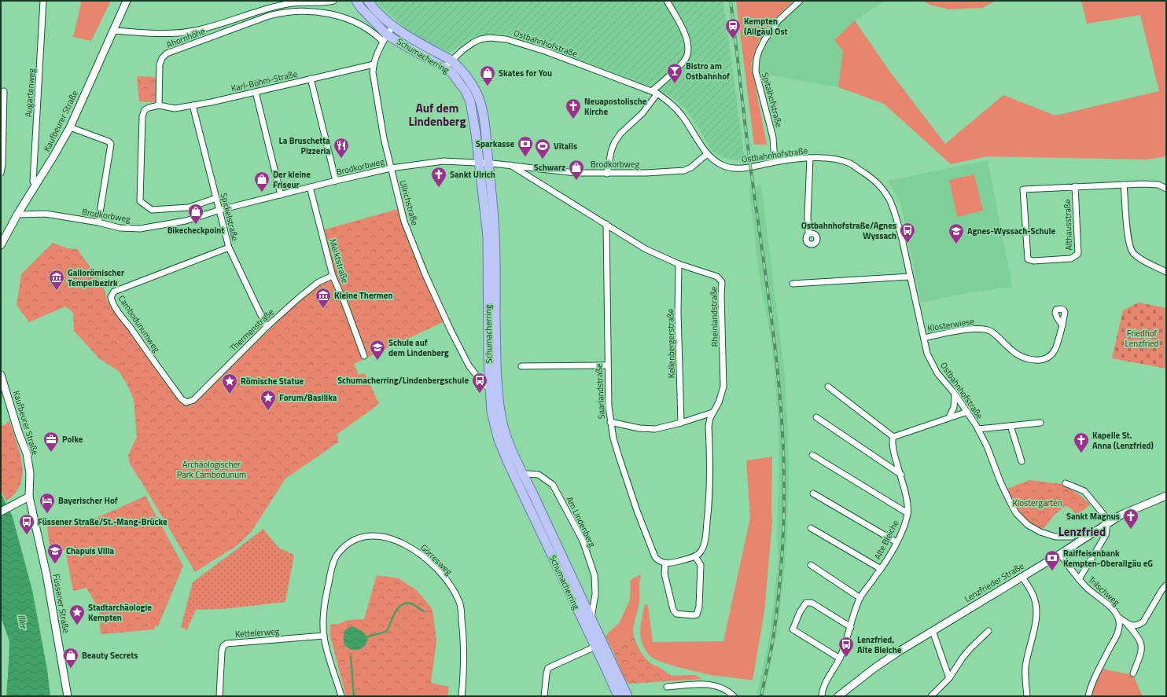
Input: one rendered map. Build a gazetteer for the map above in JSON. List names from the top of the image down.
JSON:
{
  "streets": {
    "main road": ["Schumacherring"],
    "street": [
      "Ahornhöhe",
      "Ostbahnhofstraße",
      "Karl-Böhm-Straße",
      "Augartenweg",
      "Spitalhofstraße",
      "Kaufbeurer Straße",
      "Brodkorbweg",
      "Ullrichstraße",
      "Spickelstraße",
      "Althausstraße",
      "Merktstraße",
      "Rheinlandstraße",
      "Cambodunumweg",
      "Klosterwiese",
      "Thermenstraße",
      "Kellenbergerstraße",
      "Saarlandstraße",
      "Am Lindenberg",
      "Alte Bleiche",
      "Görresweg",
      "Lenzfrieder Straße",
      "Trilschweg",
      "Füssener Straße",
      "Kettelerweg"
    ]
  },
  "crossings": [
    ["Ahornhöhe", "Schumacherring"],
    ["Ahornhöhe", "Karl-Böhm-Straße"],
    ["Ahornhöhe", "Ullrichstraße"],
    ["Ostbahnhofstraße", "Schumacherring"],
    ["Ostbahnhofstraße", "Spitalhofstraße"],
    ["Ostbahnhofstraße", "Brodkorbweg"],
    ["Ostbahnhofstraße", "Klosterwiese"],
    ["Schumacherring", "Brodkorbweg"],
    ["Schumacherring", "Ullrichstraße"],
    ["Schumacherring", "Am Lindenberg"],
    ["Karl-Böhm-Straße", "Ullrichstraße"],
    ["Karl-Böhm-Straße", "Spickelstraße"],
    ["Augartenweg", "Kaufbeurer Straße"],
    ["Kaufbeurer Straße", "Brodkorbweg"],
    ["Kaufbeurer Straße", "Füssener Straße"],
    ["Brodkorbweg", "Ullrichstraße"],
    ["Brodkorbweg", "Spickelstraße"],
    ["Brodkorbweg", "Merktstraße"],
    ["Brodkorbweg", "Rheinlandstraße"],
    ["Spickelstraße", "Cambodunumweg"],
    ["Spickelstraße", "Thermenstraße"],
    ["Merktstraße", "Thermenstraße"],
    ["Rheinlandstraße", "Kellenbergerstraße"],
    ["Rheinlandstraße", "Saarlandstraße"],
    ["Cambodunumweg", "Thermenstraße"],
    ["Görresweg", "Kettelerweg"],
    ["Lenzfrieder Straße", "Trilschweg"]
  ],
  "districts": ["Auf dem Lindenberg", "Lenzfried"],
  "water": ["Iller"],
  "parks": ["Friedhof Lenzfried", "Archäologischer Park Cambodunum", "Klostergarten"],
  "places": {
    "station": ["Kempten (Allgäu) Ost"],
    "bar": ["Bistro am Ostbahnhof"],
    "shop": [
      "Skates for You",
      "Schwarz",
      "Der kleine Friseur",
      "Bikecheckpoint",
      "Beauty Secrets"
    ],
    "church": [
      "Neuapostolische Kirche",
      "Sankt Ulrich",
      "Kapelle St. Anna (Lenzfried)",
      "Sankt Magnus"
    ],
    "bank": ["Sparkasse", "Raiffeisenbank Kempten-Oberallgäu eG"],
    "restaurant": ["La Bruschetta Pizzeria"],
    "sports": ["Vitalis"],
    "bus stop": [
      "Ostbahnhofstraße/Agnes Wyssach",
      "Schumacherring/Lindenbergschule",
      "Füssener Straße/St.-Mang-Brücke",
      "Lenzfried, Alte Bleiche"
    ],
    "school or university": ["Agnes-Wyssach-Schule", "Schule auf dem Lindenberg", "Chapuis Villa"],
    "museum": ["Gallorömischer Tempelbezirk", "Kleine Thermen"],
    "place": ["Römische Statue", "Forum/Basilika", "Stadtarchäologie Kempten"],
    "office": ["Polke"],
    "hotel": ["Bayerischer Hof"]
  }
}
